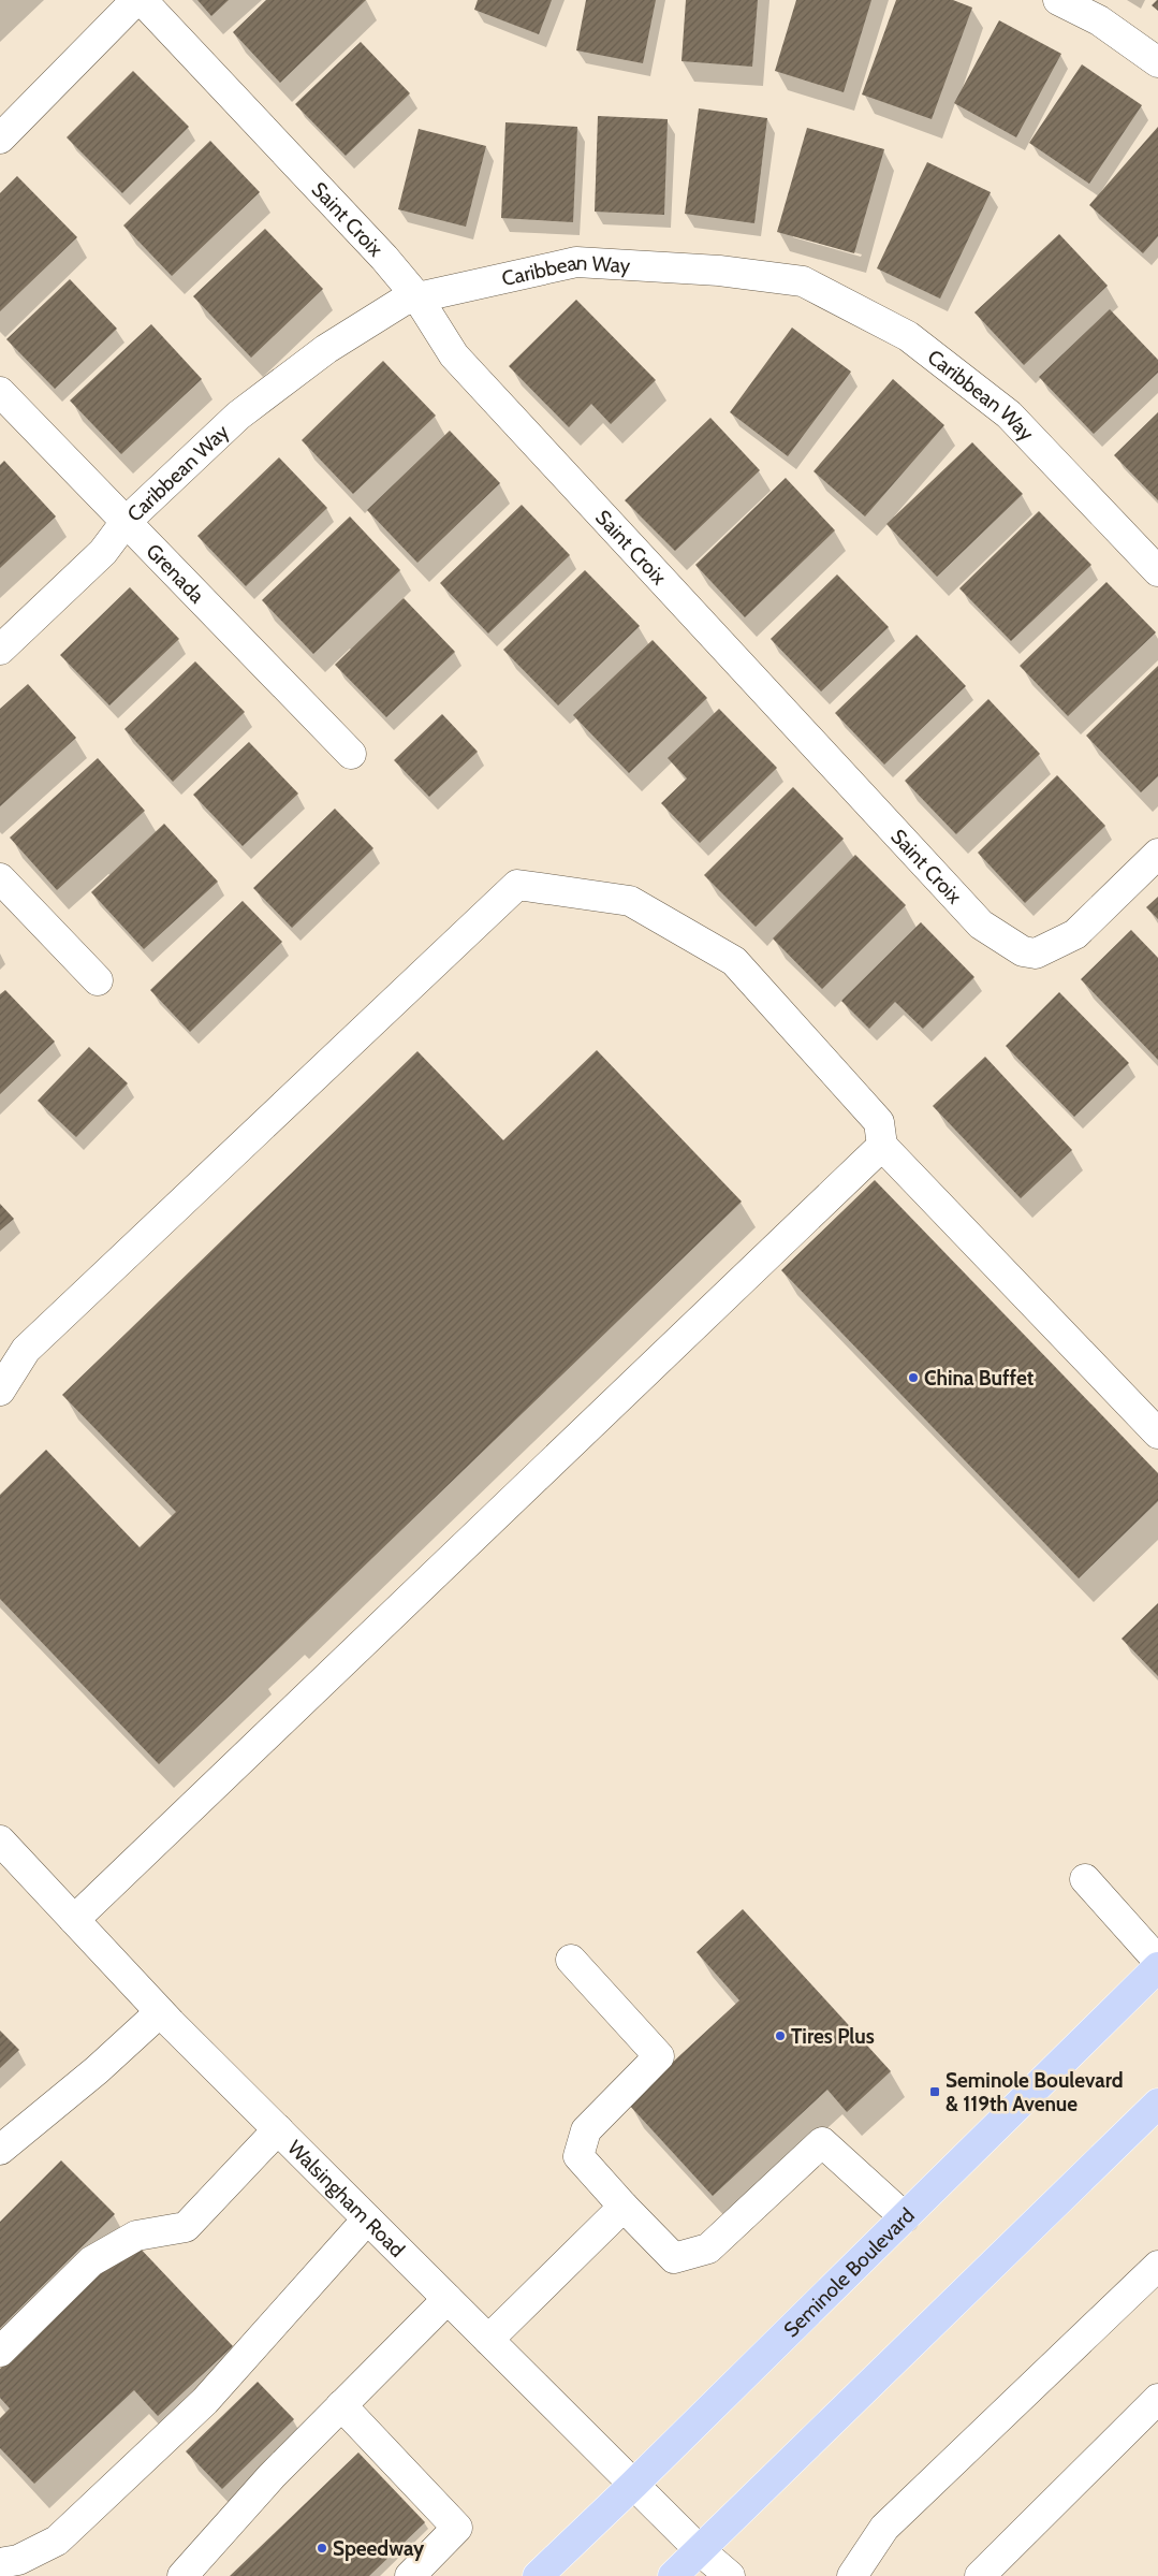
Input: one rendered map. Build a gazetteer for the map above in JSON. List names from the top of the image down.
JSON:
{
  "streets": {
    "main road": ["Seminole Boulevard"],
    "street": [
      "Saint Croix",
      "Caribbean Way",
      "Grenada",
      "Walsingham Road"
    ]
  },
  "crossings": [
    ["Saint Croix", "Caribbean Way"],
    ["Caribbean Way", "Grenada"],
    ["Walsingham Road", "Seminole Boulevard"]
  ],
  "places": {
    "other": ["China Buffet", "Tires Plus", "Speedway"],
    "transit": ["Seminole Boulevard & 119th Avenue"]
  }
}
